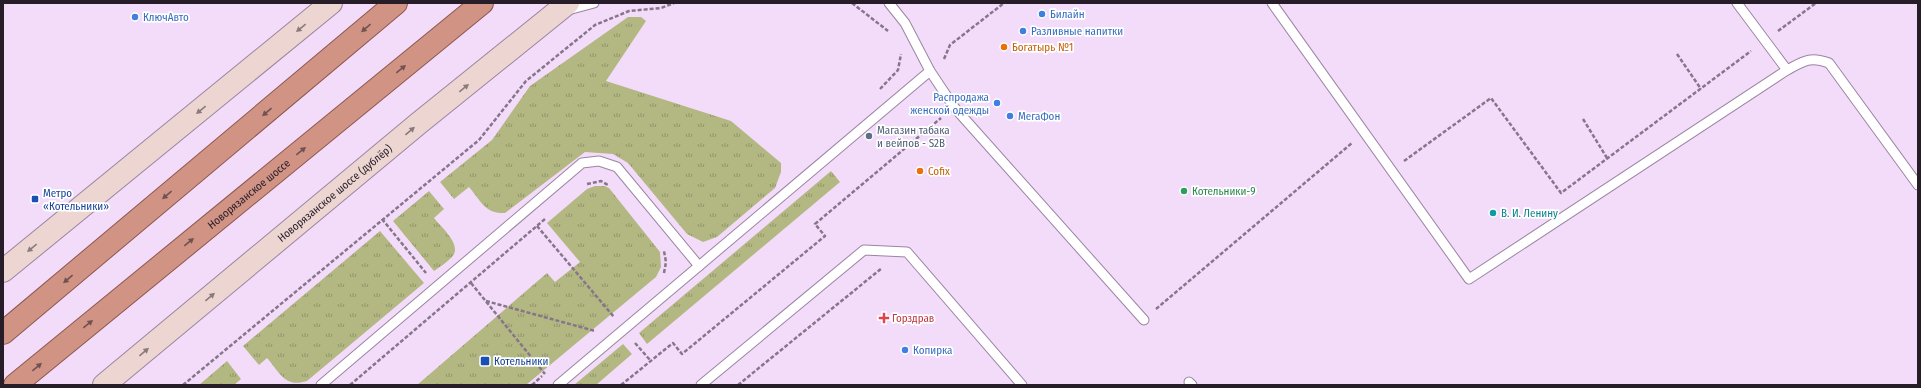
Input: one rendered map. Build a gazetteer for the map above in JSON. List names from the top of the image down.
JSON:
{
  "streets": {
    "highway": ["Новорязанское шоссе"],
    "main road": ["Новорязанское шоссе (дублёр)"]
  },
  "places": {
    "other": [
      "Билайн",
      "КлючАвто",
      "Разливные напитки",
      "Богатырь №1",
      "Распродажа женской одежды",
      "МегаФон",
      "Магазин табака и вейпов - S2B",
      "Cofix",
      "Котельники-9",
      "В. И. Ленину",
      "Копирка"
    ],
    "transit": ["Метро «Котельники»", "Котельники"],
    "health": ["Горздрав"]
  }
}
